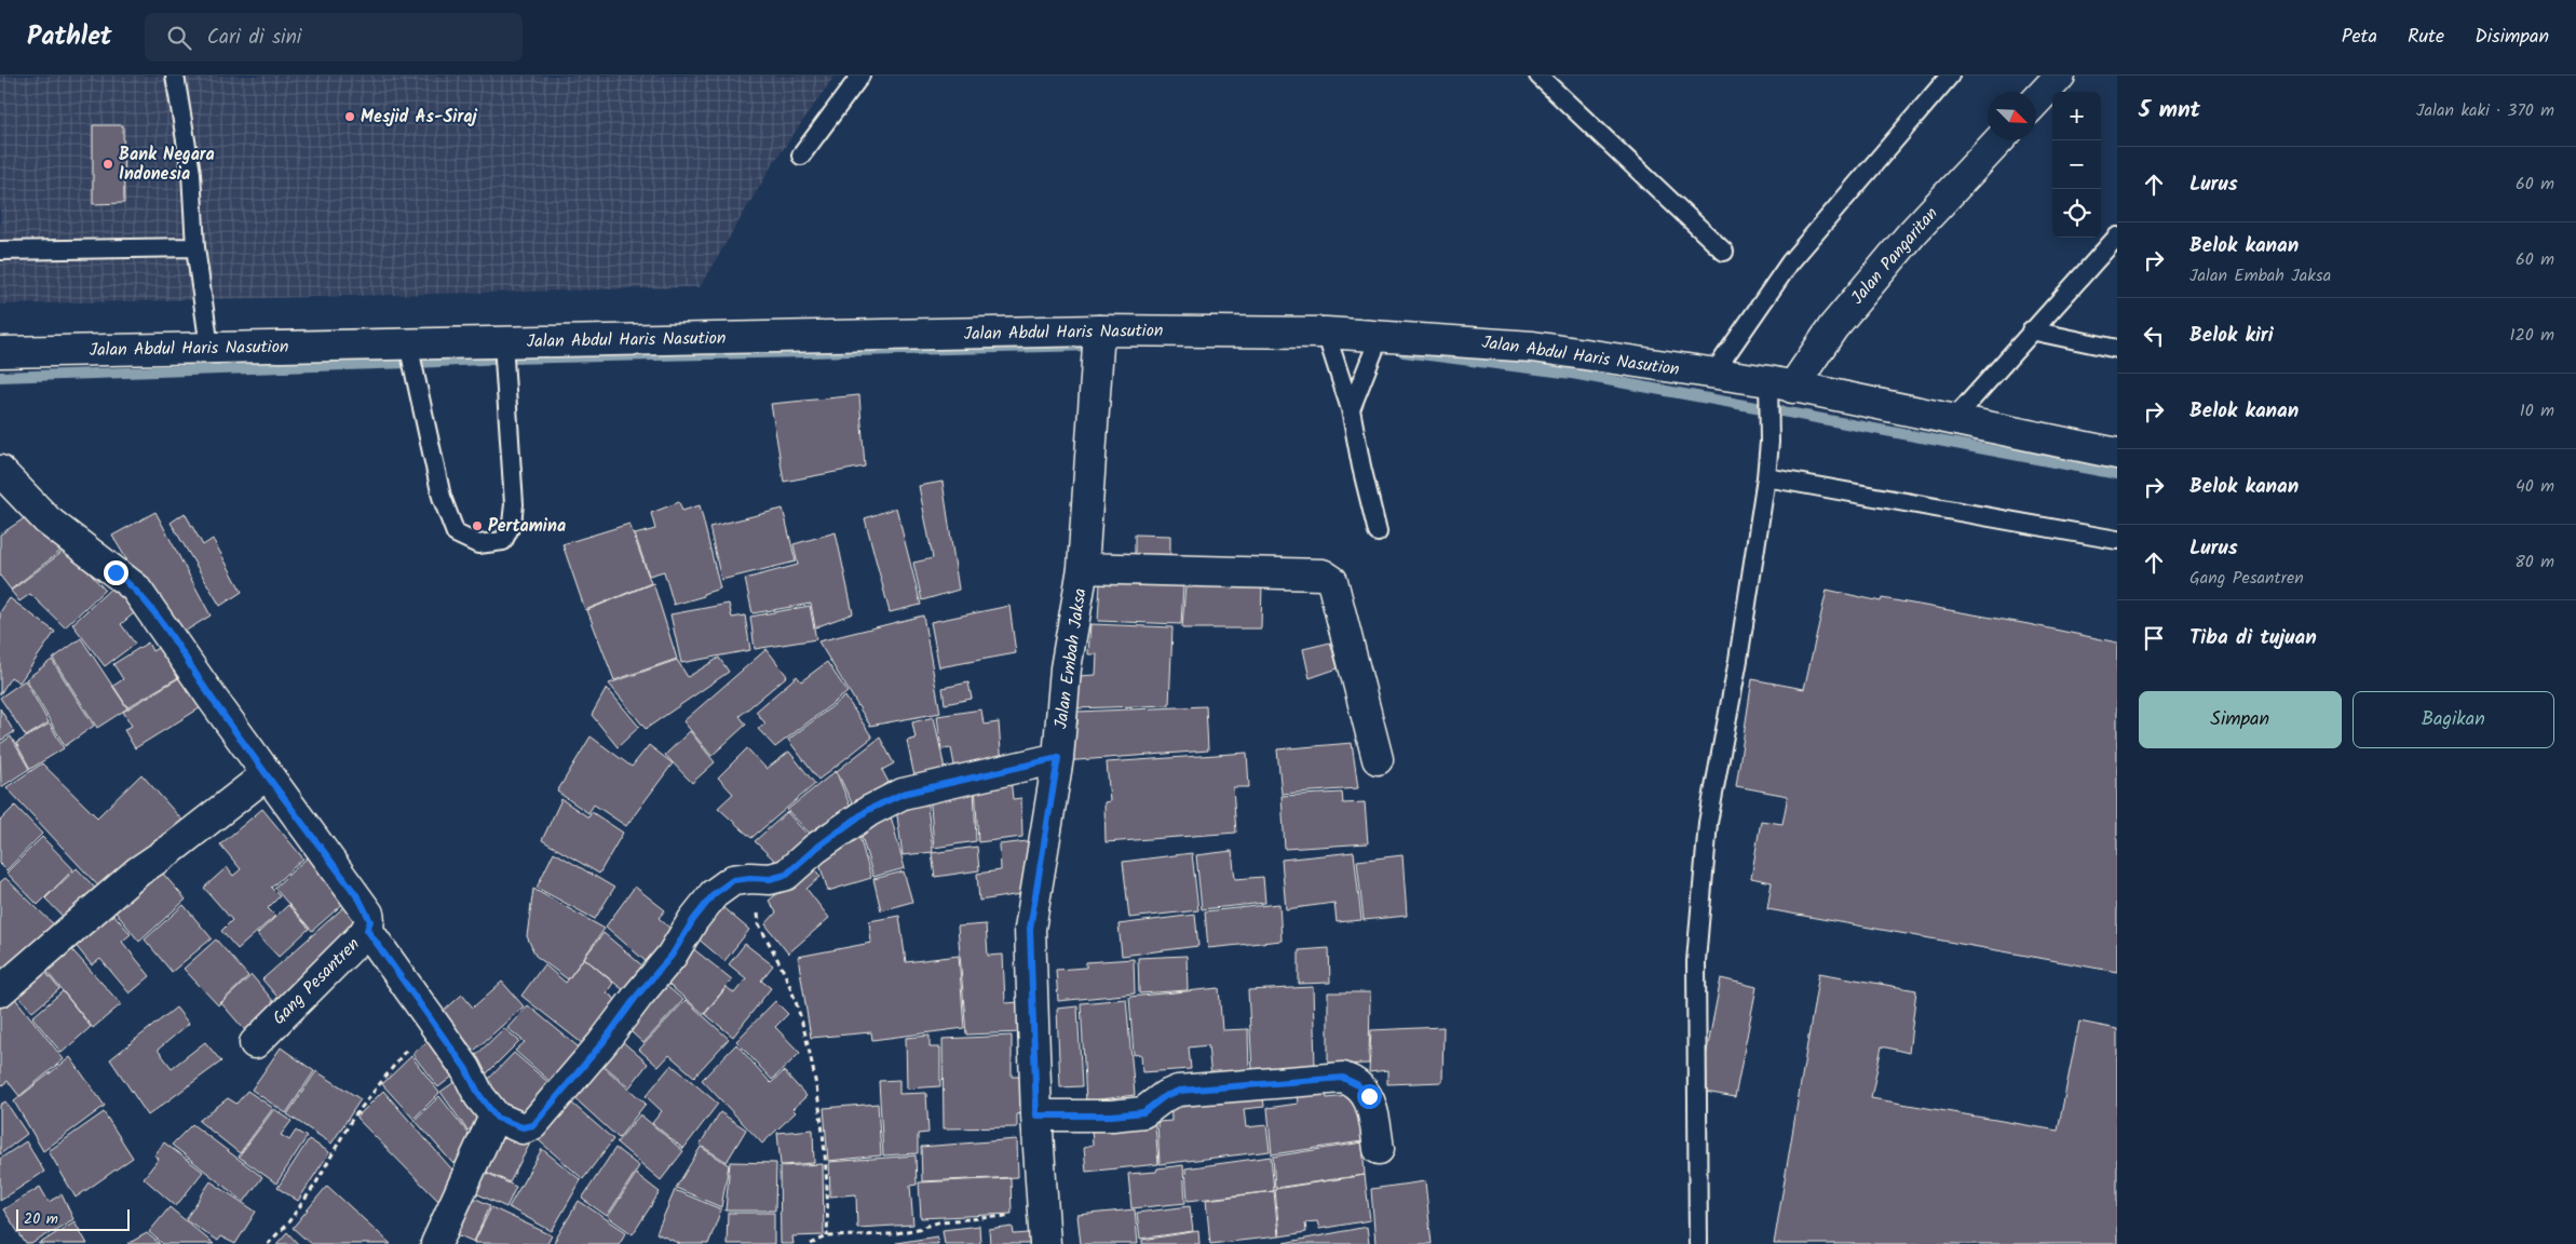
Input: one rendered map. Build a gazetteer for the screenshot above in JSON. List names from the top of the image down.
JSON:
{
  "streets": {
    "main road": [
      "Jalan Pangaritan",
      "Jalan Abdul Haris Nasution",
      "Jalan Embah Jaksa",
      "Gang Pesantren"
    ]
  },
  "crossings": [
    ["Jalan Pangaritan", "Jalan Abdul Haris Nasution"],
    ["Jalan Abdul Haris Nasution", "Jalan Embah Jaksa"]
  ],
  "places": ["Mesjid As-Siraj", "Bank Negara Indonesia", "Pertamina"],
  "scale_bar": "20 m",
  "north": "bottom right",
  "page": {
    "header": "Pathlet",
    "search": "Cari di sini",
    "nav": ["Peta", "Rute", "Disimpan"],
    "heading": ["5 mnt", "Jalan kaki · 370 m"],
    "map_buttons": ["+", "−"],
    "list": [
      ["Lurus", "60 m"],
      ["Belok kanan", "Jalan Embah Jaksa", "60 m"],
      ["Belok kiri", "120 m"],
      ["Belok kanan", "10 m"],
      ["Belok kanan", "40 m"],
      ["Lurus", "Gang Pesantren", "80 m"],
      "Tiba di tujuan"
    ],
    "buttons": ["Simpan", "Bagikan"],
    "scale": "20 m"
  }
}
